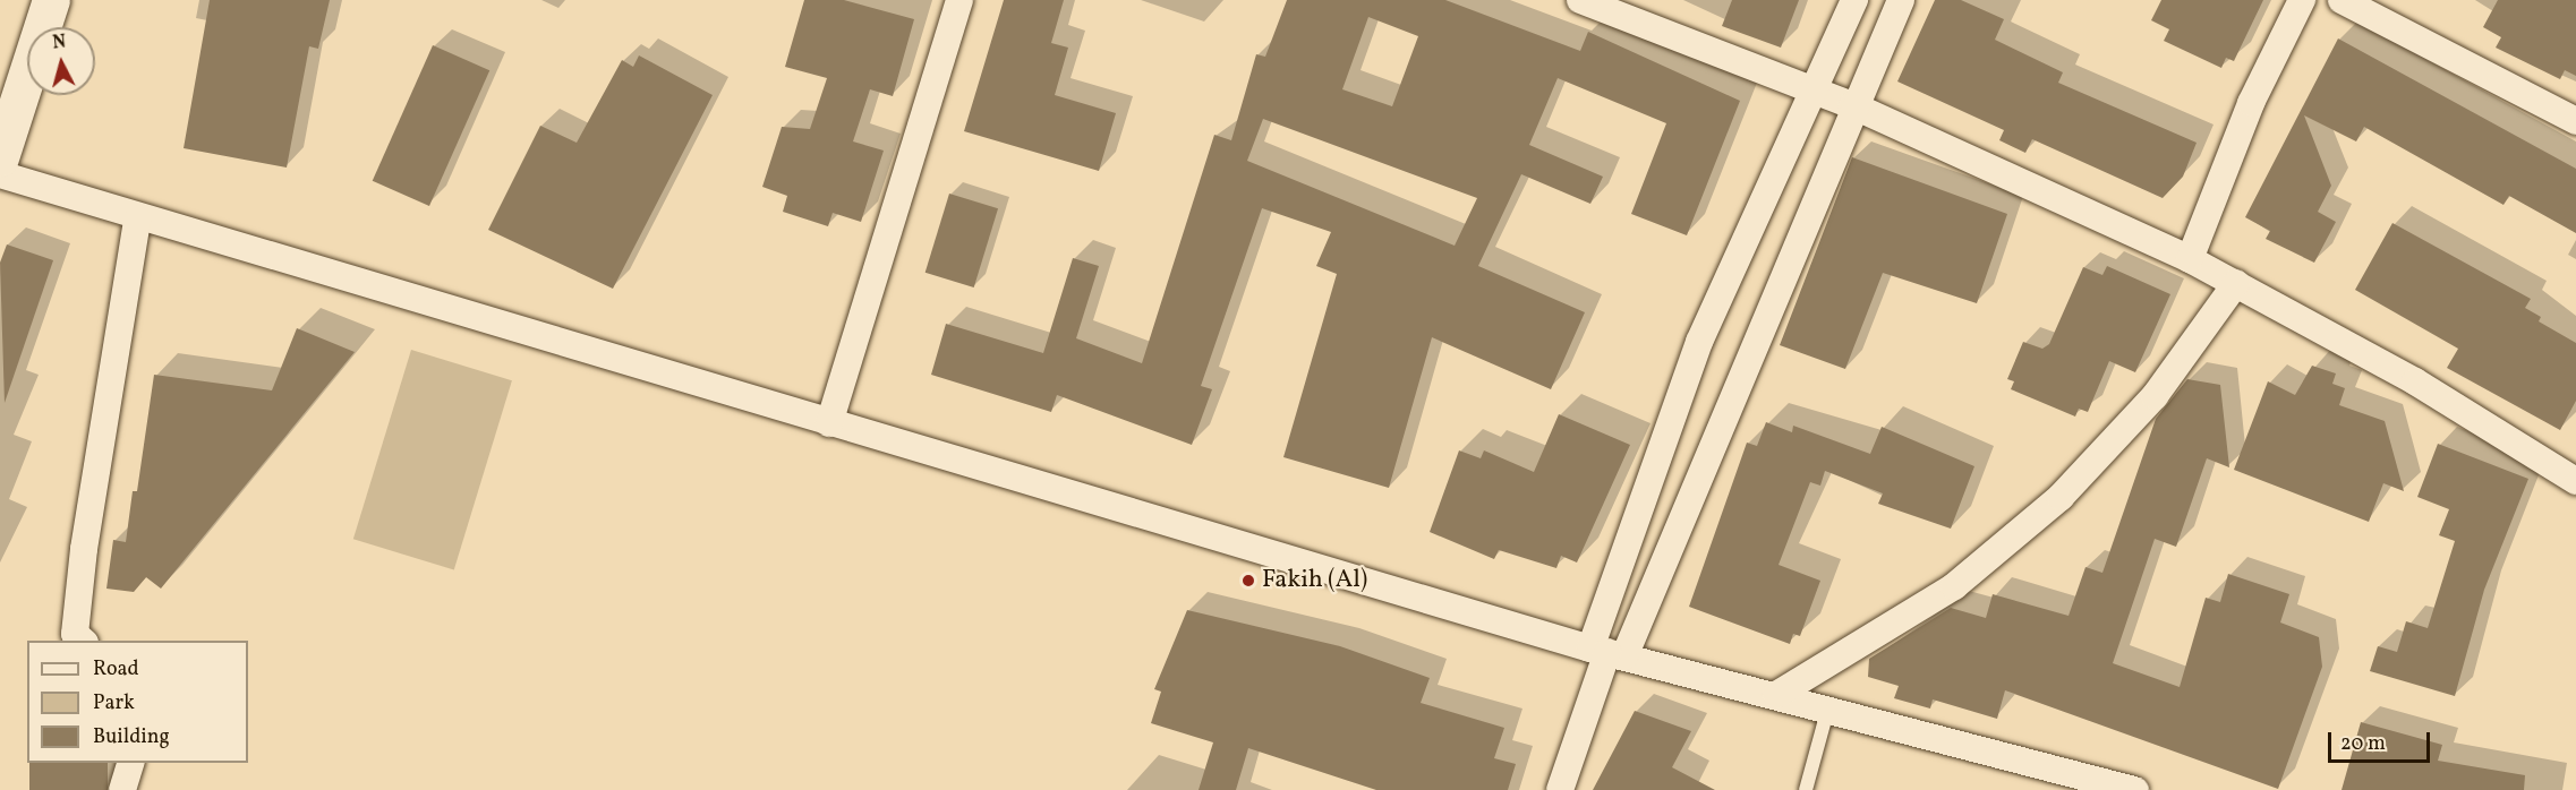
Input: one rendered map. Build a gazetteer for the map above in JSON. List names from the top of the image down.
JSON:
{
  "places": ["Fakih (Al)"],
  "legend": ["Road", "Park", "Building"],
  "scale_bar": "20 m",
  "north": "top"
}
